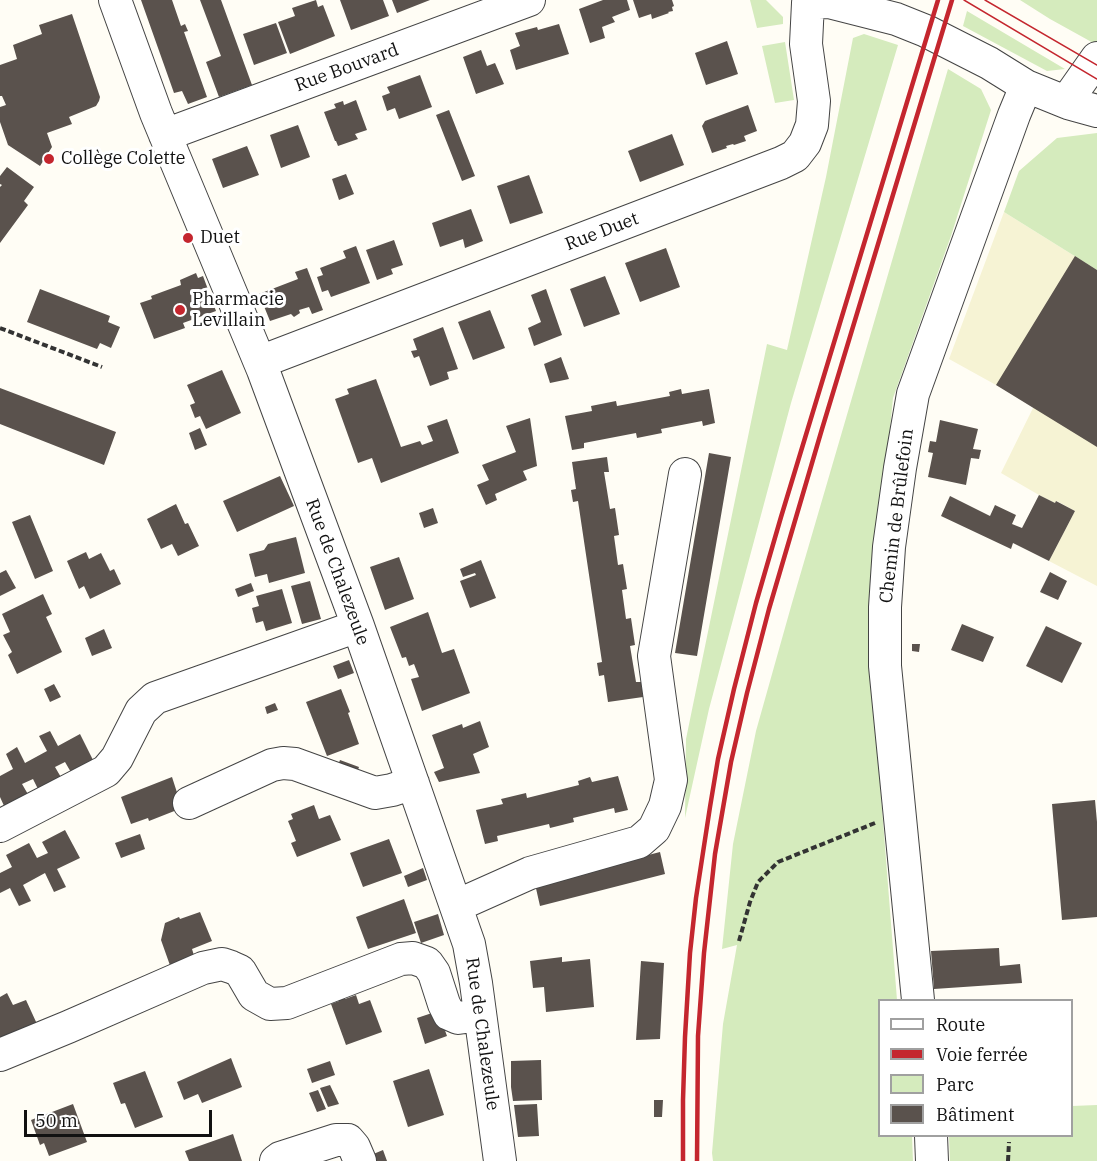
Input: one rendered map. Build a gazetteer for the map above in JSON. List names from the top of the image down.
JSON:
{
  "streets": {
    "street": [
      "Rue Bouvard",
      "Rue Duet",
      "Chemin de Brûlefoin",
      "Rue de Chalezeule"
    ]
  },
  "crossings": [
    ["Rue Bouvard", "Rue de Chalezeule"],
    ["Rue Duet", "Rue de Chalezeule"]
  ],
  "places": ["Collège Colette", "Duet", "Pharmacie Levillain"],
  "legend": [
    "Route",
    "Voie ferrée",
    "Parc",
    "Bâtiment"
  ],
  "scale_bar": "50 m"
}
